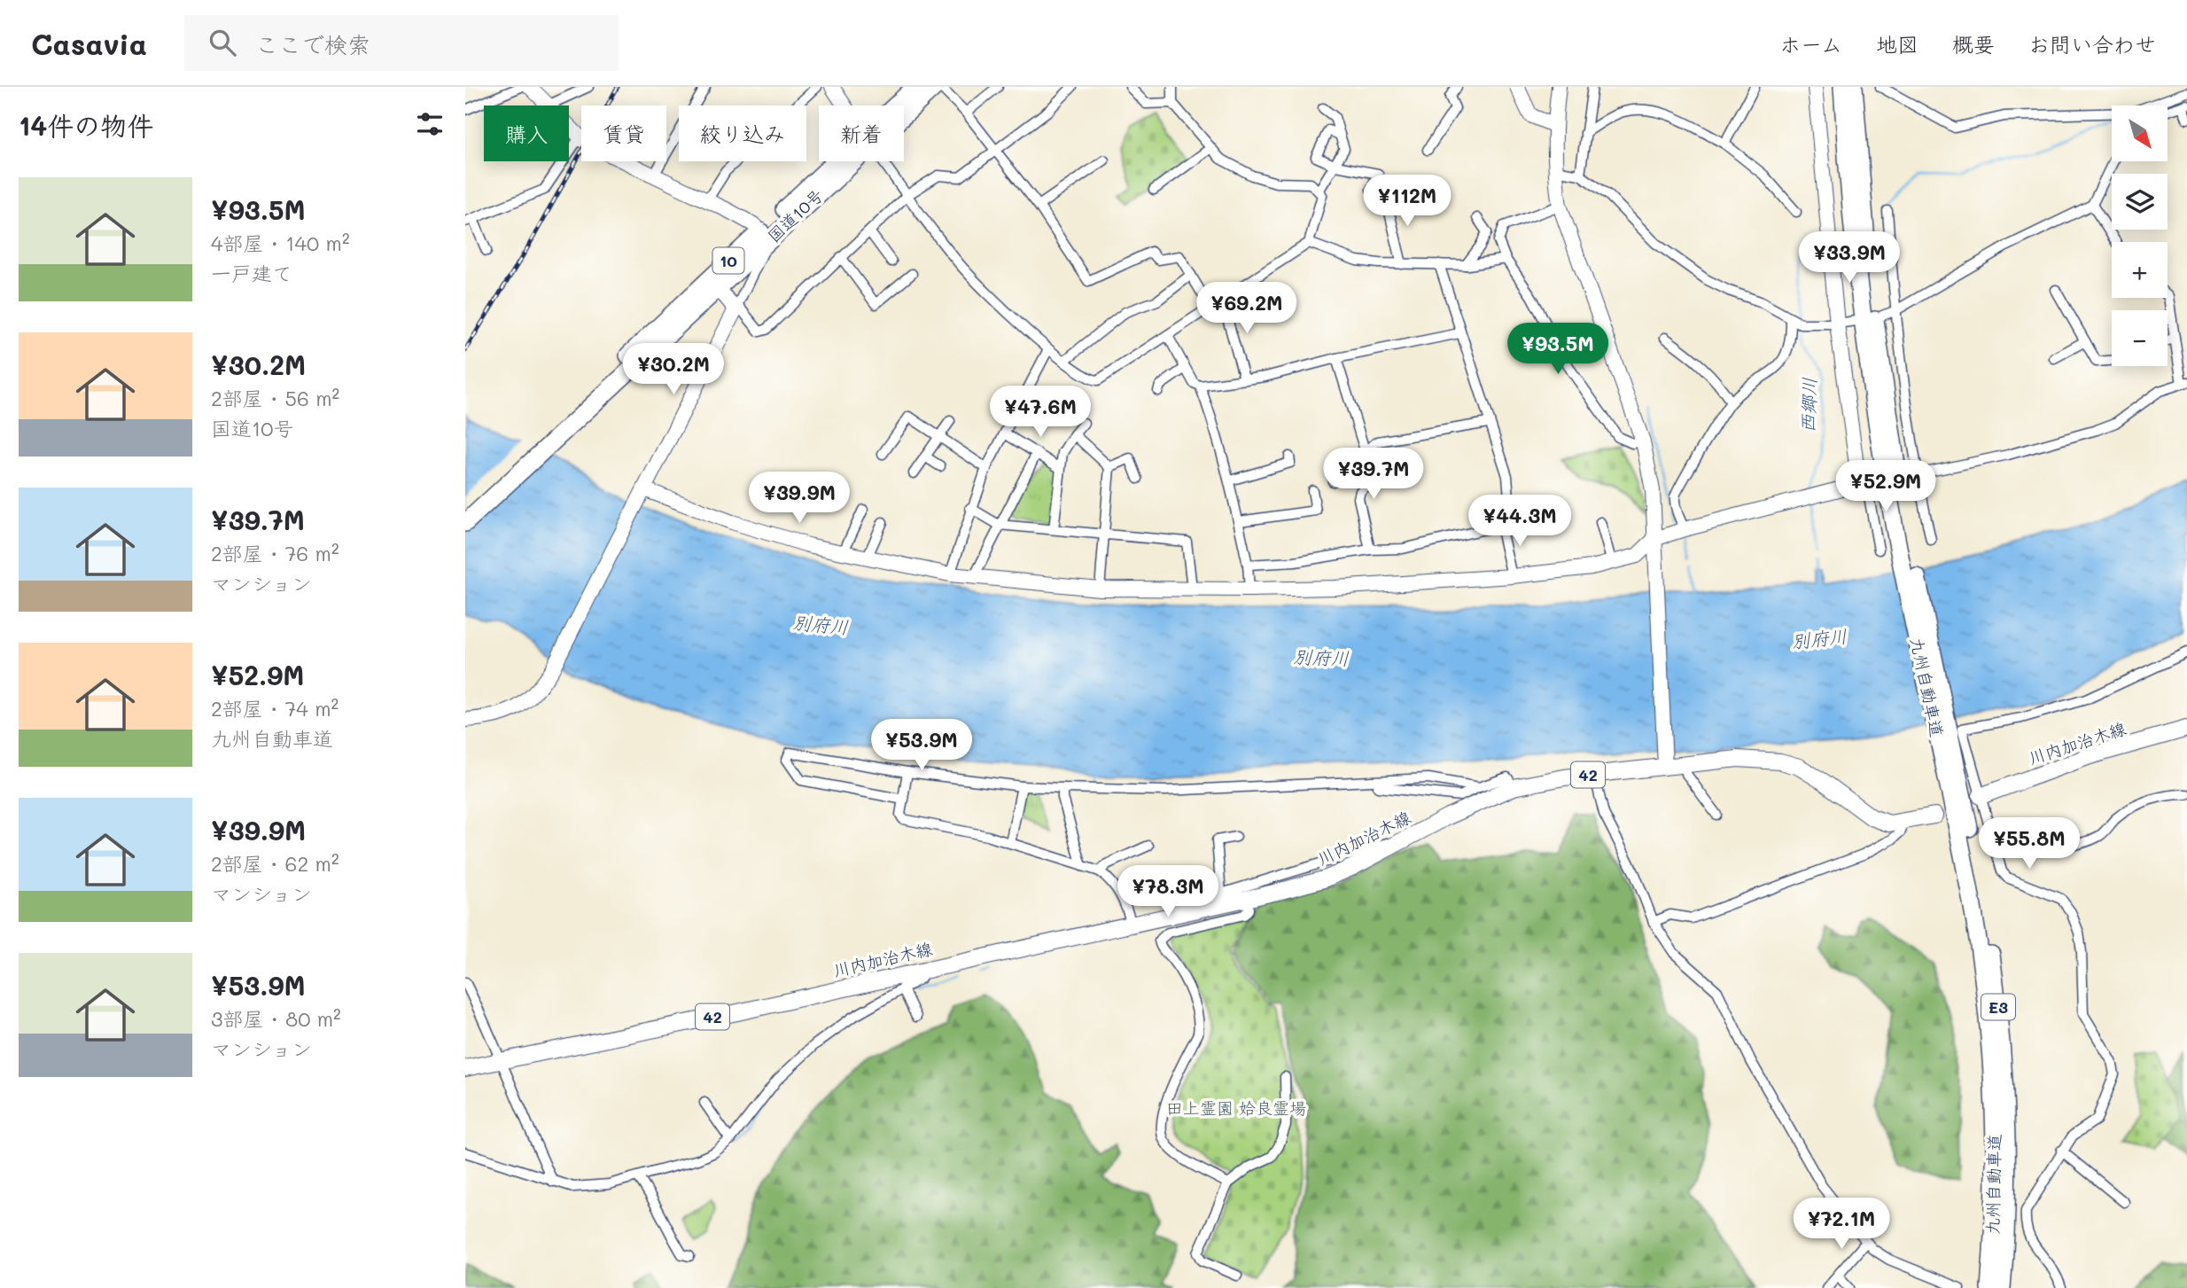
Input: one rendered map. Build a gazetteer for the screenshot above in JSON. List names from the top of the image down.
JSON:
{
  "streets": {
    "highway": [
      "国道10号",
      "10",
      "九州自動車道",
      "E3"
    ],
    "main road": ["川内加治木線", "42"]
  },
  "water": ["西郷川", "別府川"],
  "parks": ["田上霊園 姶良霊場"],
  "north": "bottom right",
  "page": {
    "header": "Casavia",
    "search": "ここで検索",
    "nav": [
      "ホーム",
      "地図",
      "概要",
      "お問い合わせ"
    ],
    "heading": "14件の物件",
    "map_buttons": ["+", "−"],
    "chip": [
      "購入",
      "賃貸",
      "絞り込み",
      "新着"
    ],
    "list": [
      {
        "name": "¥93.5M",
        "note": "4部屋 · 140 m² · 一戸建て"
      },
      {
        "name": "¥30.2M",
        "note": "2部屋 · 56 m² · 国道10号"
      },
      {
        "name": "¥39.7M",
        "note": "2部屋 · 76 m² · マンション"
      },
      {
        "name": "¥52.9M",
        "note": "2部屋 · 74 m² · 九州自動車道"
      },
      {
        "name": "¥39.9M",
        "note": "2部屋 · 62 m² · マンション"
      },
      {
        "name": "¥53.9M",
        "note": "3部屋 · 80 m² · マンション"
      }
    ],
    "price": [
      "¥112M",
      "¥33.9M",
      "¥69.2M",
      "¥93.5M",
      "¥30.2M",
      "¥47.6M",
      "¥39.7M",
      "¥52.9M",
      "¥39.9M",
      "¥44.3M",
      "¥53.9M",
      "¥55.8M",
      "¥78.3M",
      "¥72.1M"
    ]
  }
}
